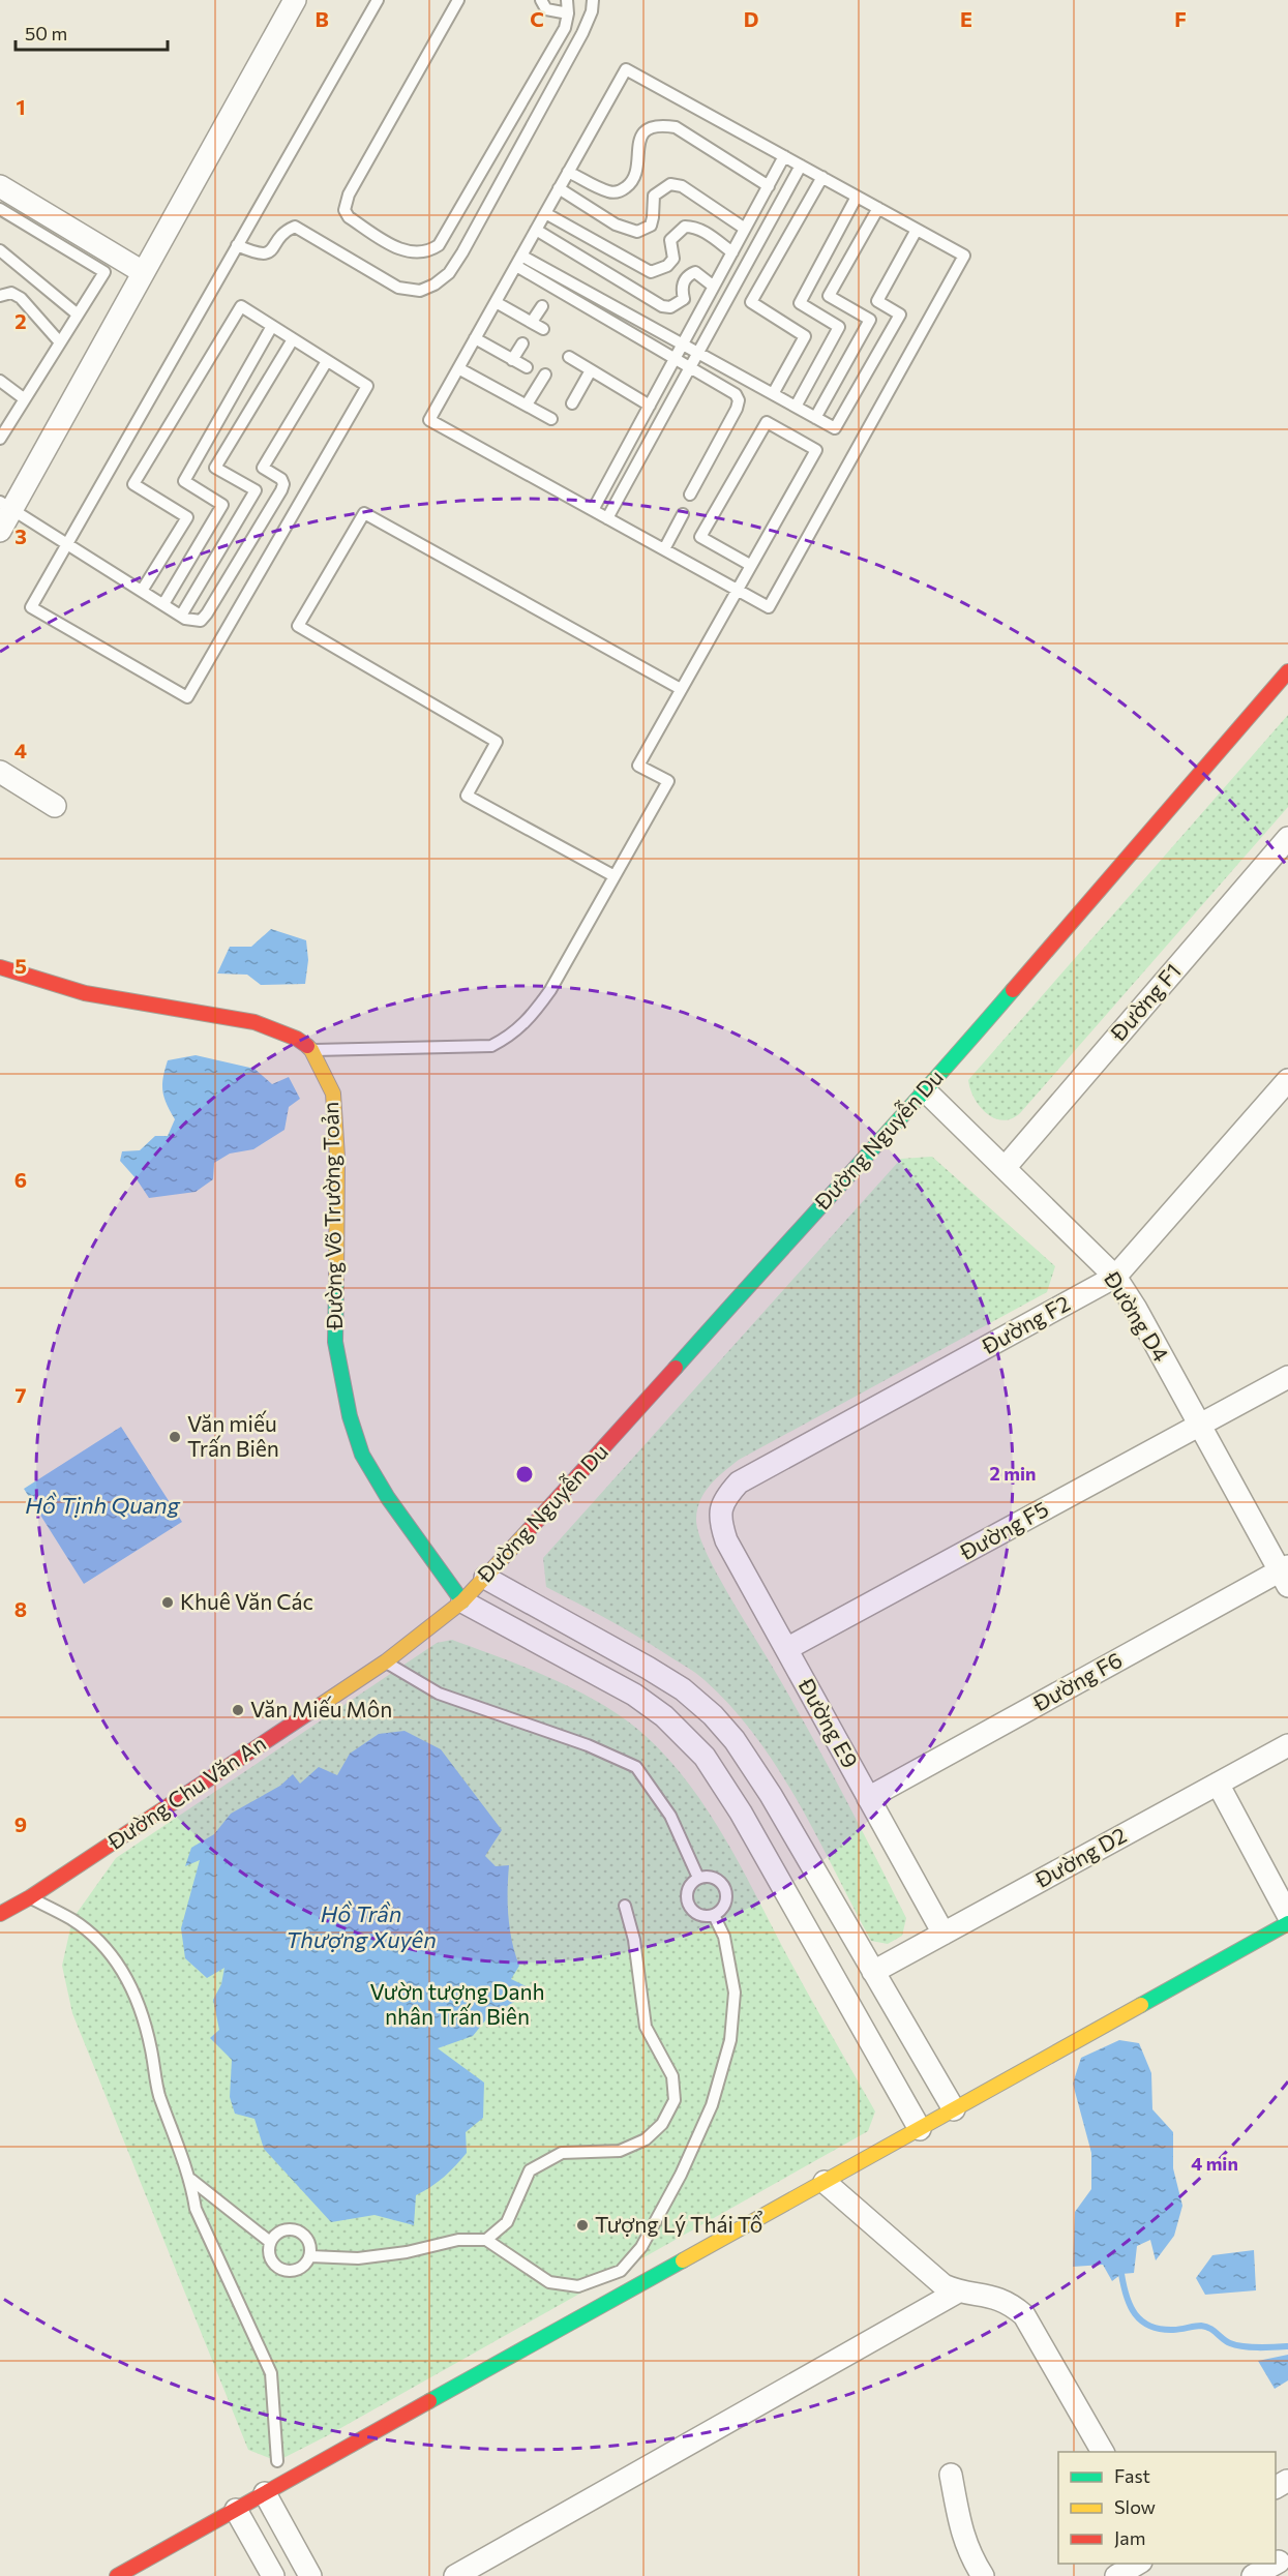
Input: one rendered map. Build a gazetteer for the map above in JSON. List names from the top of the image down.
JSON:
{
  "streets": {
    "main road": ["Đường Nguyễn Du", "Đường Võ Trường Toản", "Đường Chu Văn An"],
    "street": [
      "Đường F1",
      "Đường D4",
      "Đường F2",
      "Đường F5",
      "Đường F6",
      "Đường E9",
      "Đường D2"
    ]
  },
  "crossings": [
    ["Đường F1", "Đường D4"],
    ["Đường Nguyễn Du", "Đường Võ Trường Toản"],
    ["Đường Nguyễn Du", "Đường D4"],
    ["Đường Nguyễn Du", "Đường Chu Văn An"],
    ["Đường Võ Trường Toản", "Đường Chu Văn An"],
    ["Đường D4", "Đường F2"],
    ["Đường D4", "Đường F5"],
    ["Đường D4", "Đường F6"],
    ["Đường F2", "Đường E9"],
    ["Đường F5", "Đường E9"],
    ["Đường F6", "Đường E9"],
    ["Đường E9", "Đường D2"]
  ],
  "water": ["Hồ Tịnh Quang", "Hồ Trần Thượng Xuyên"],
  "parks": ["Vườn tượng Danh nhân Trấn Biên"],
  "places": [
    "Văn miếu Trấn Biên",
    "Khuê Văn Các",
    "Văn Miếu Môn",
    "Tượng Lý Thái Tổ"
  ],
  "legend": ["Fast", "Slow", "Jam"],
  "scale_bar": "50 m",
  "grid": {
    "columns": [
      "B",
      "C",
      "D",
      "E",
      "F"
    ],
    "rows": [
      "1",
      "2",
      "3",
      "4",
      "5",
      "6",
      "7",
      "8",
      "9"
    ]
  },
  "rings": ["2 min", "4 min"]
}
